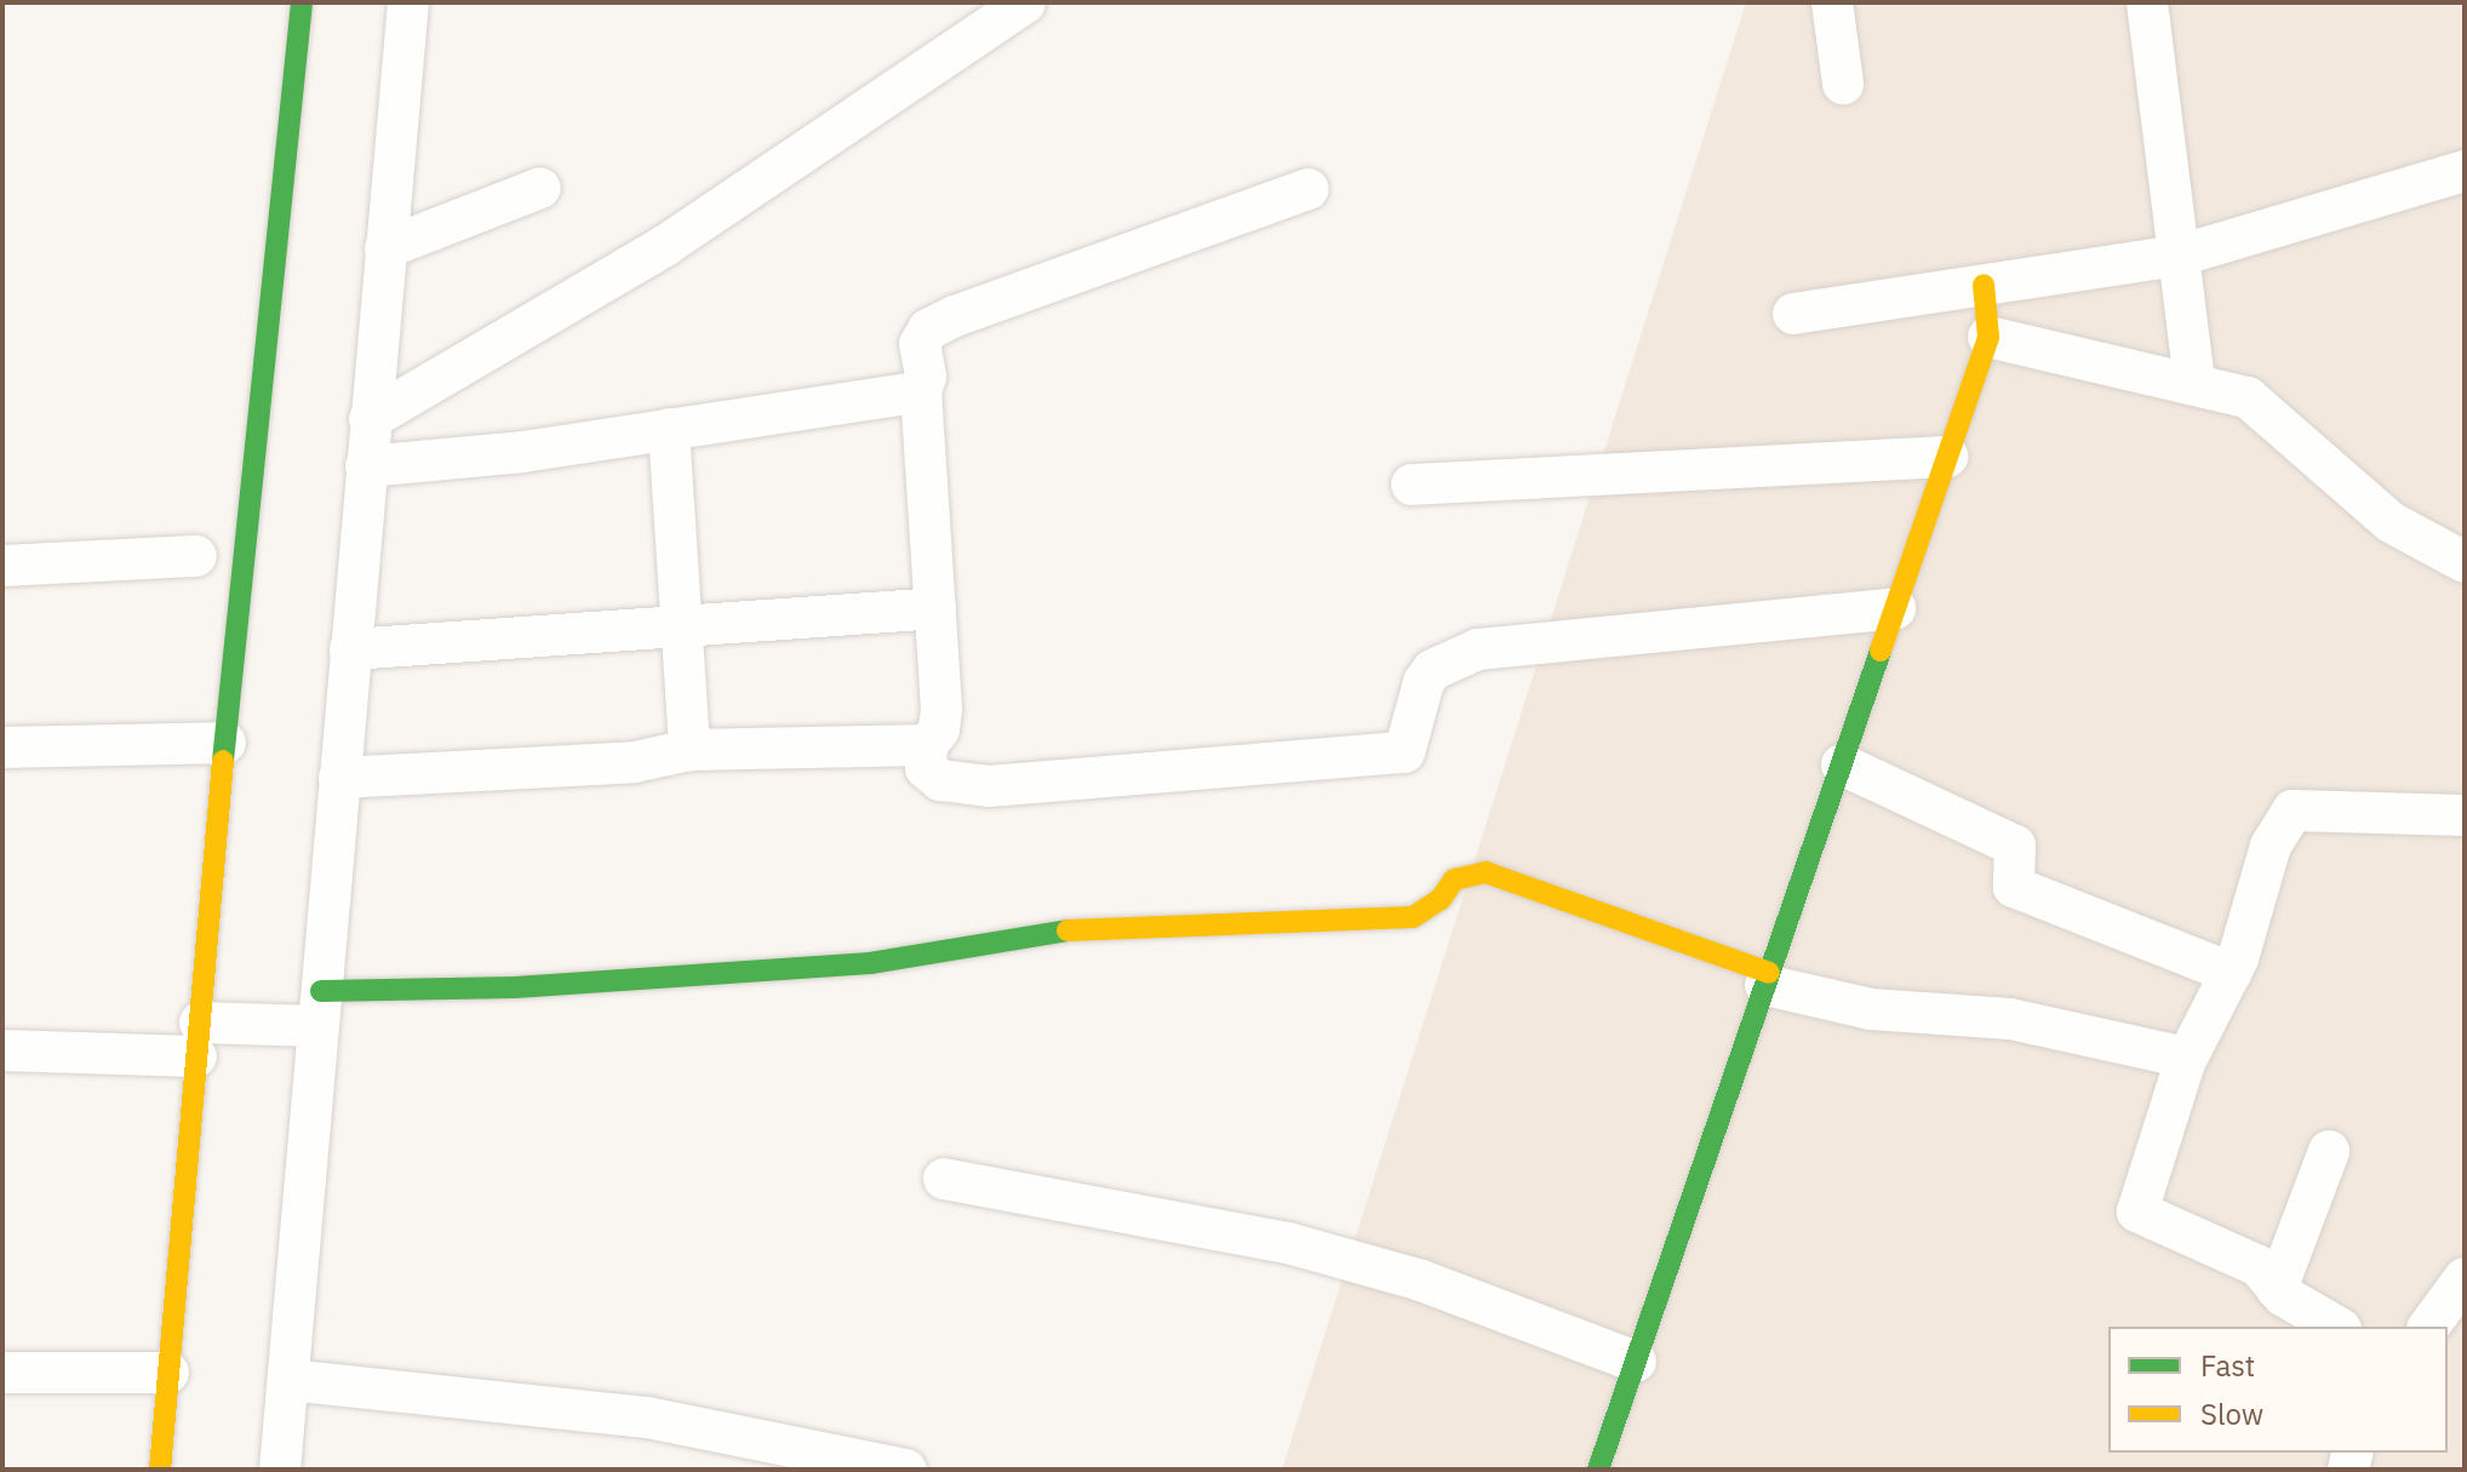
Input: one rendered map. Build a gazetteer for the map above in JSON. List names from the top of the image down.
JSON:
{
  "legend": ["Fast", "Slow"]
}
